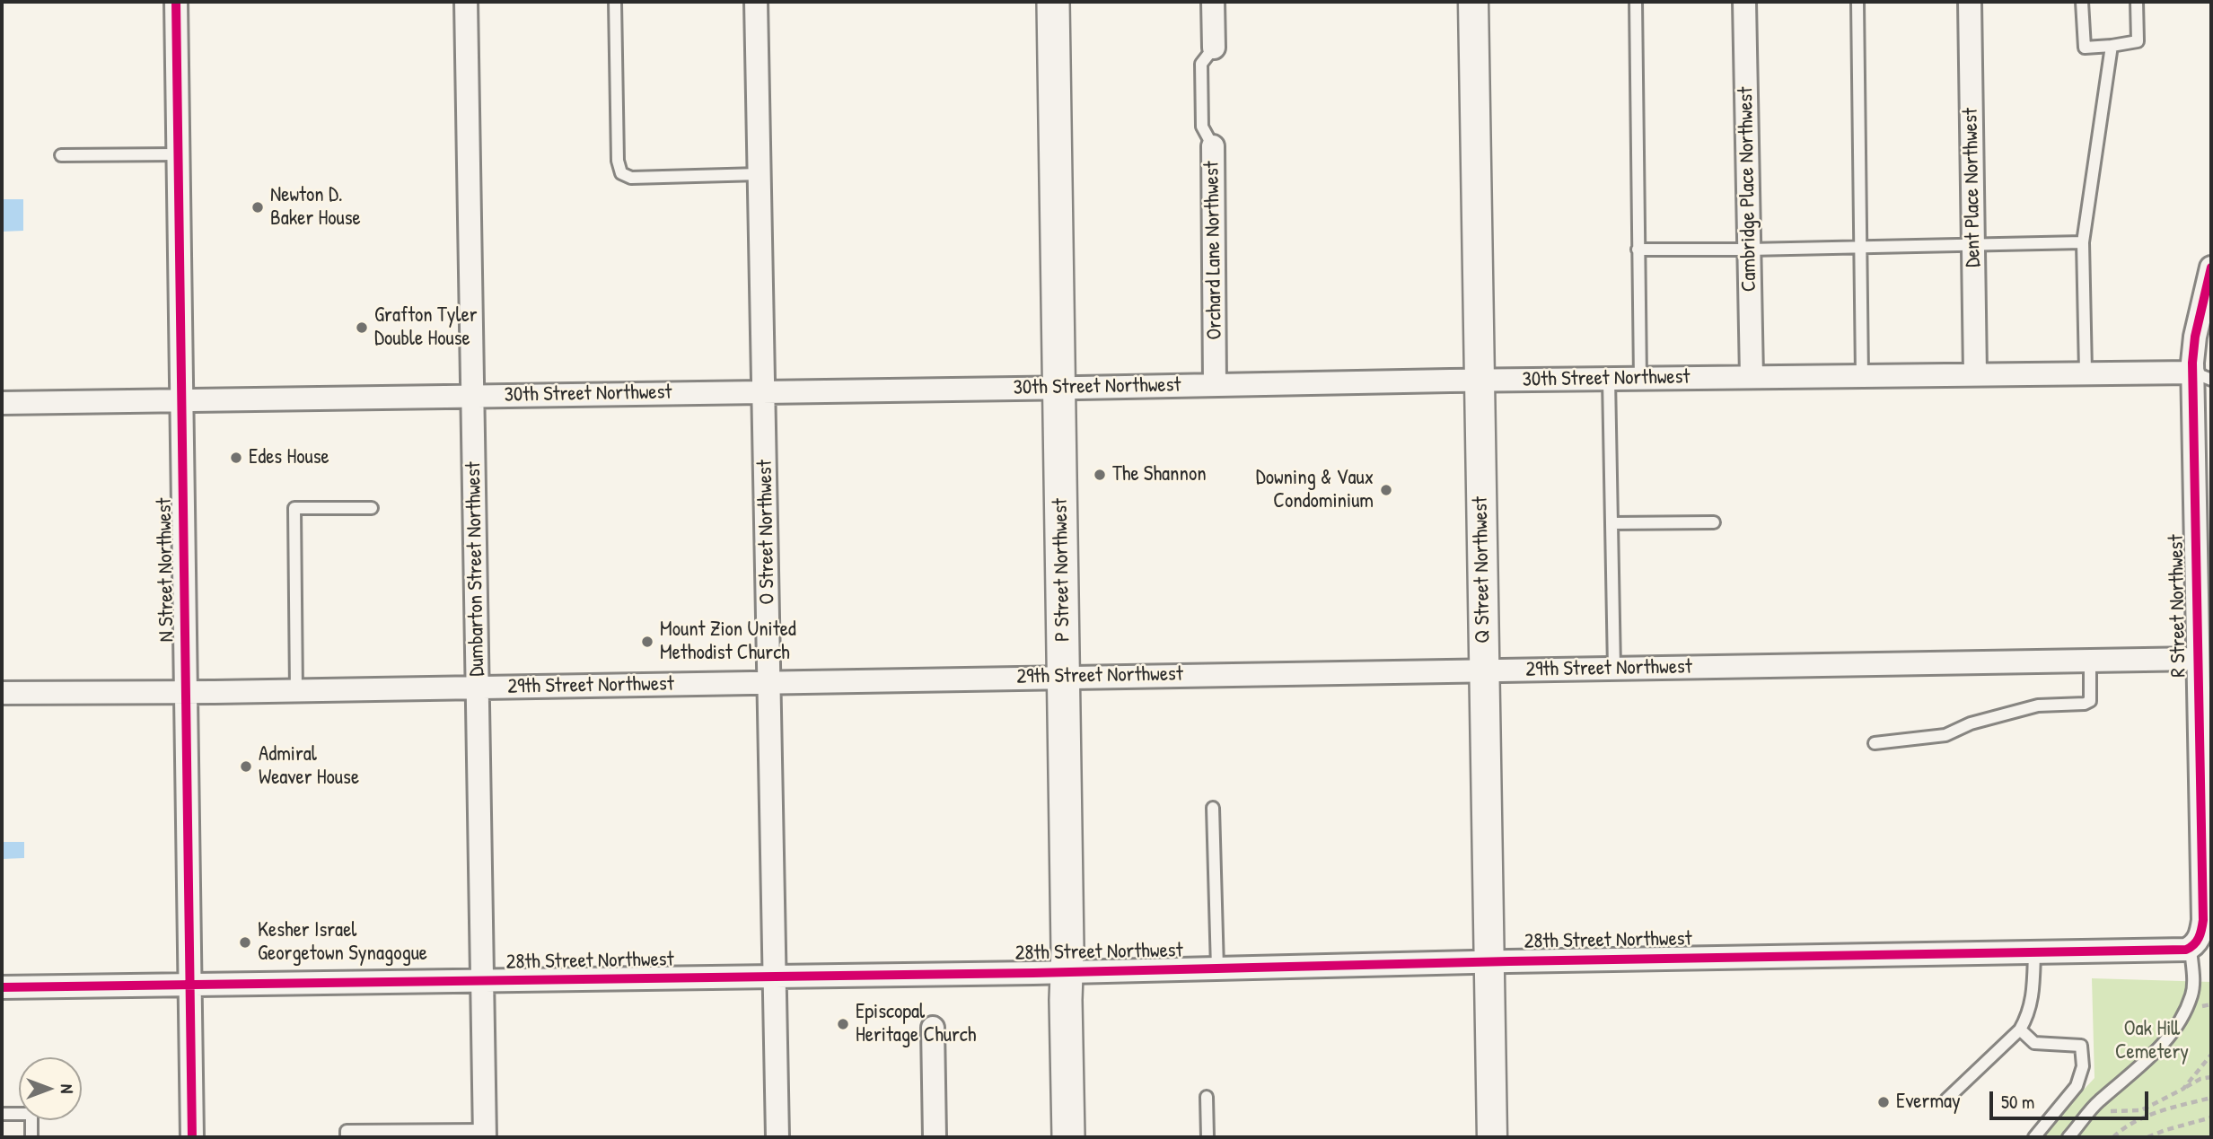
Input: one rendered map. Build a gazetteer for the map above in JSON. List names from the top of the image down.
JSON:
{
  "streets": {
    "main road": ["P Street Northwest"],
    "street": [
      "Dent Place Northwest",
      "Cambridge Place Northwest",
      "Orchard Lane Northwest",
      "30th Street Northwest",
      "O Street Northwest",
      "Dumbarton Street Northwest",
      "N Street Northwest",
      "Q Street Northwest",
      "R Street Northwest",
      "29th Street Northwest",
      "28th Street Northwest"
    ]
  },
  "crossings": [
    ["Dent Place Northwest", "30th Street Northwest"],
    ["Cambridge Place Northwest", "30th Street Northwest"],
    ["Orchard Lane Northwest", "30th Street Northwest"],
    ["30th Street Northwest", "O Street Northwest"],
    ["30th Street Northwest", "Dumbarton Street Northwest"],
    ["30th Street Northwest", "N Street Northwest"],
    ["30th Street Northwest", "P Street Northwest"],
    ["30th Street Northwest", "Q Street Northwest"],
    ["30th Street Northwest", "R Street Northwest"],
    ["O Street Northwest", "29th Street Northwest"],
    ["O Street Northwest", "28th Street Northwest"],
    ["Dumbarton Street Northwest", "29th Street Northwest"],
    ["Dumbarton Street Northwest", "28th Street Northwest"],
    ["N Street Northwest", "29th Street Northwest"],
    ["N Street Northwest", "28th Street Northwest"],
    ["P Street Northwest", "29th Street Northwest"],
    ["P Street Northwest", "28th Street Northwest"],
    ["Q Street Northwest", "29th Street Northwest"],
    ["Q Street Northwest", "28th Street Northwest"],
    ["R Street Northwest", "29th Street Northwest"],
    ["R Street Northwest", "28th Street Northwest"]
  ],
  "parks": ["Oak Hill Cemetery"],
  "places": [
    "Newton D. Baker House",
    "Grafton Tyler Double House",
    "Edes House",
    "The Shannon",
    "Downing & Vaux Condominium",
    "Mount Zion United Methodist Church",
    "Admiral Weaver House",
    "Kesher Israel Georgetown Synagogue",
    "Episcopal Heritage Church",
    "Evermay"
  ],
  "scale_bar": "50 m",
  "north": "right"
}
